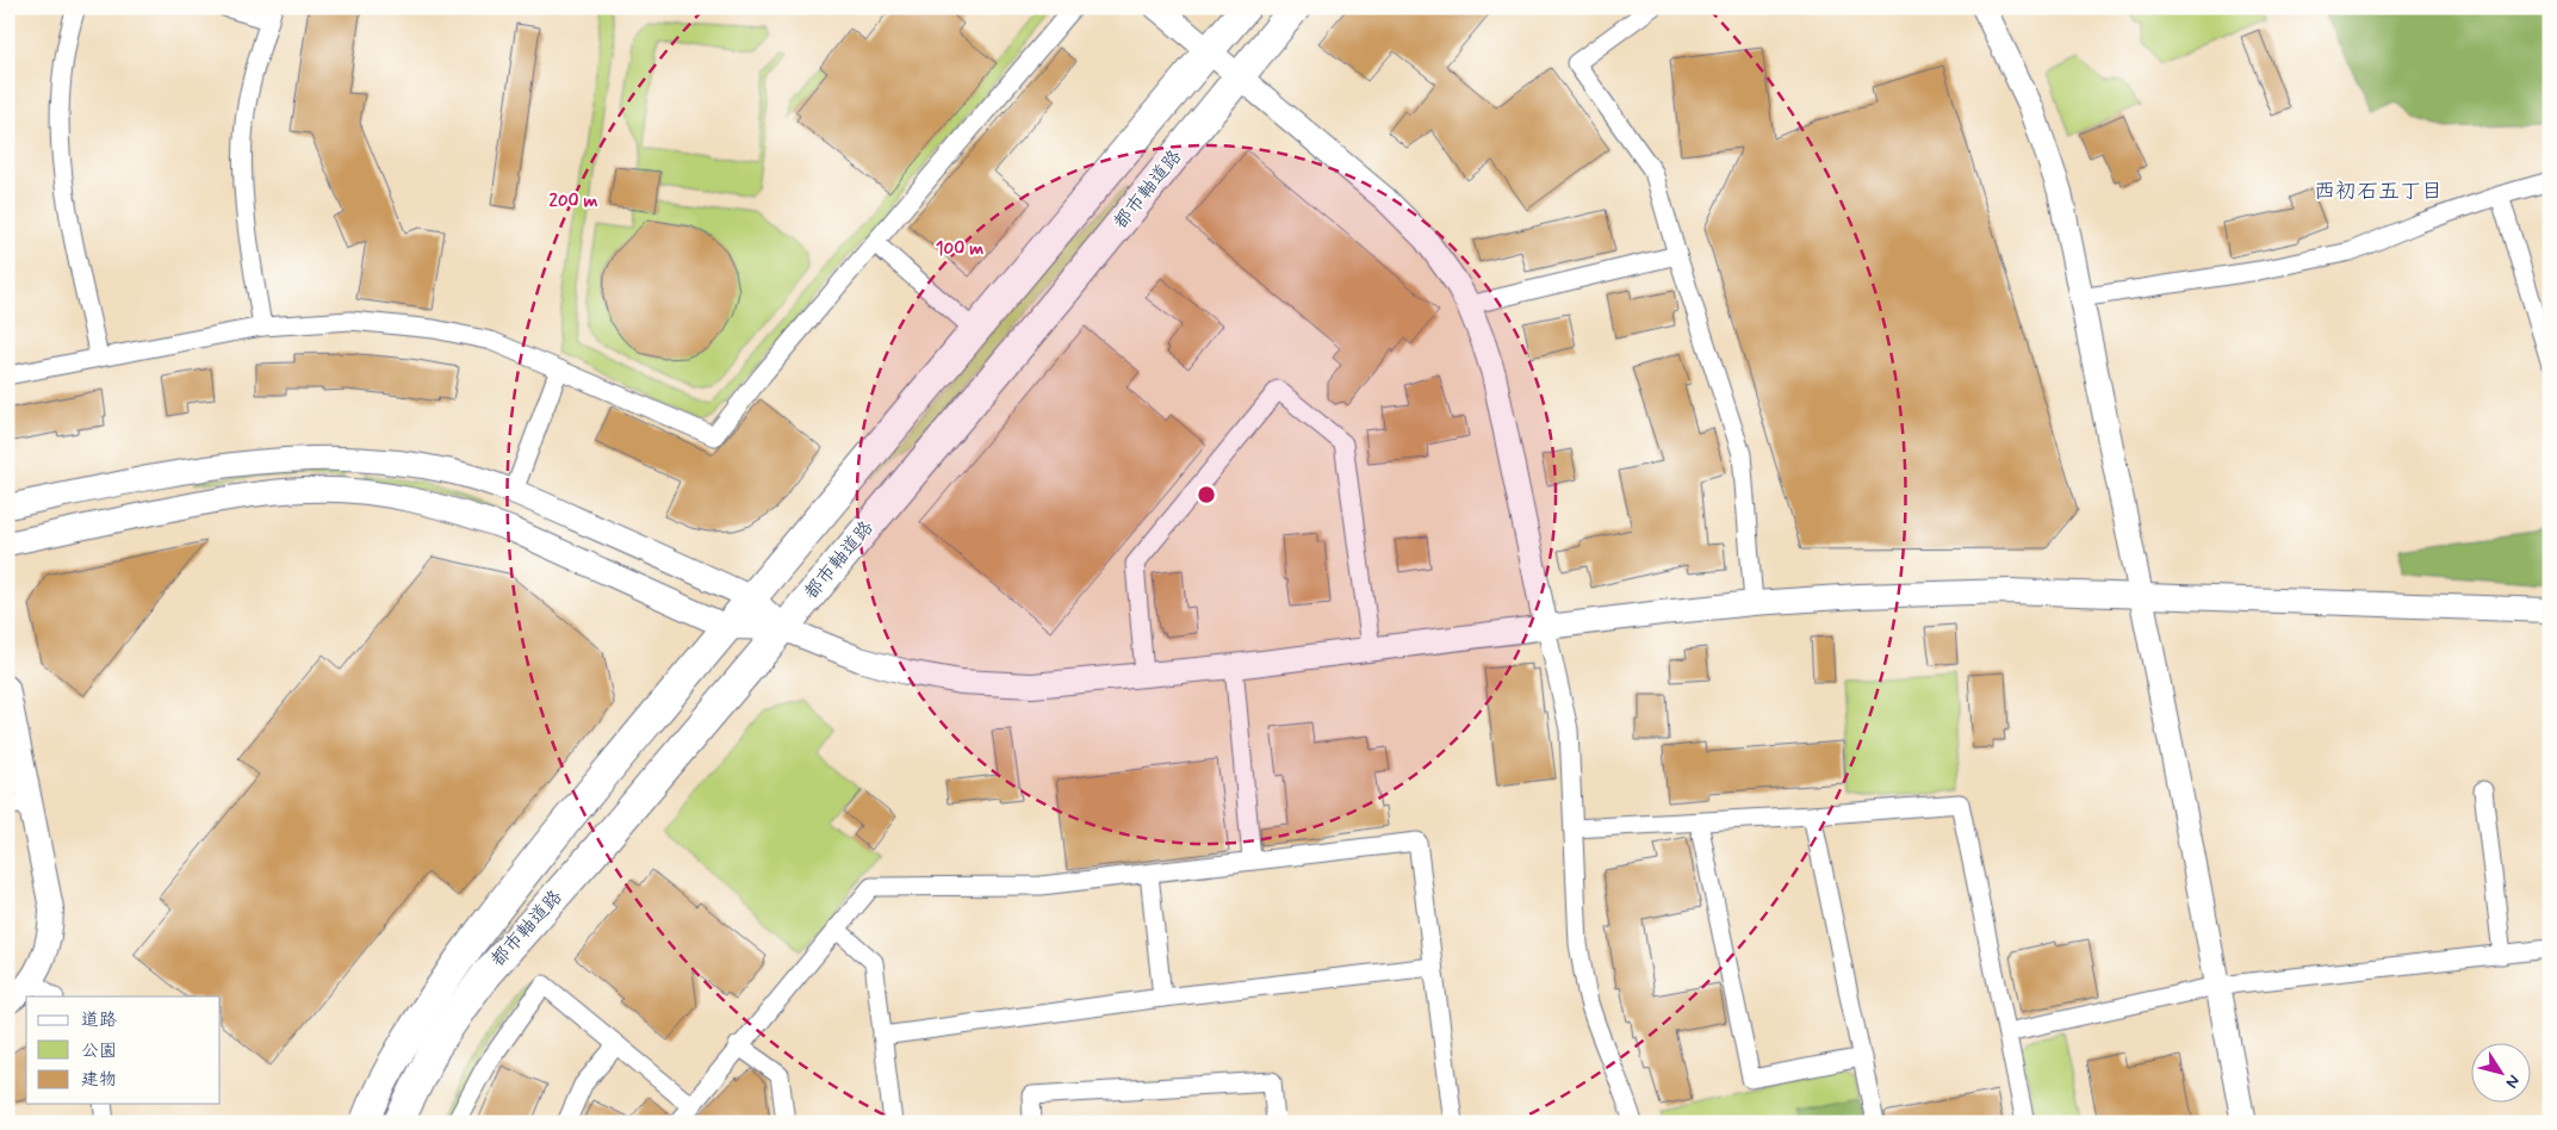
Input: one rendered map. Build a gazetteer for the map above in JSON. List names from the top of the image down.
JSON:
{
  "streets": {
    "main road": ["都市軸道路"]
  },
  "districts": ["西初石五丁目"],
  "legend": ["道路", "公園", "建物"],
  "north": "bottom right",
  "rings": ["200 m", "100 m"]
}
